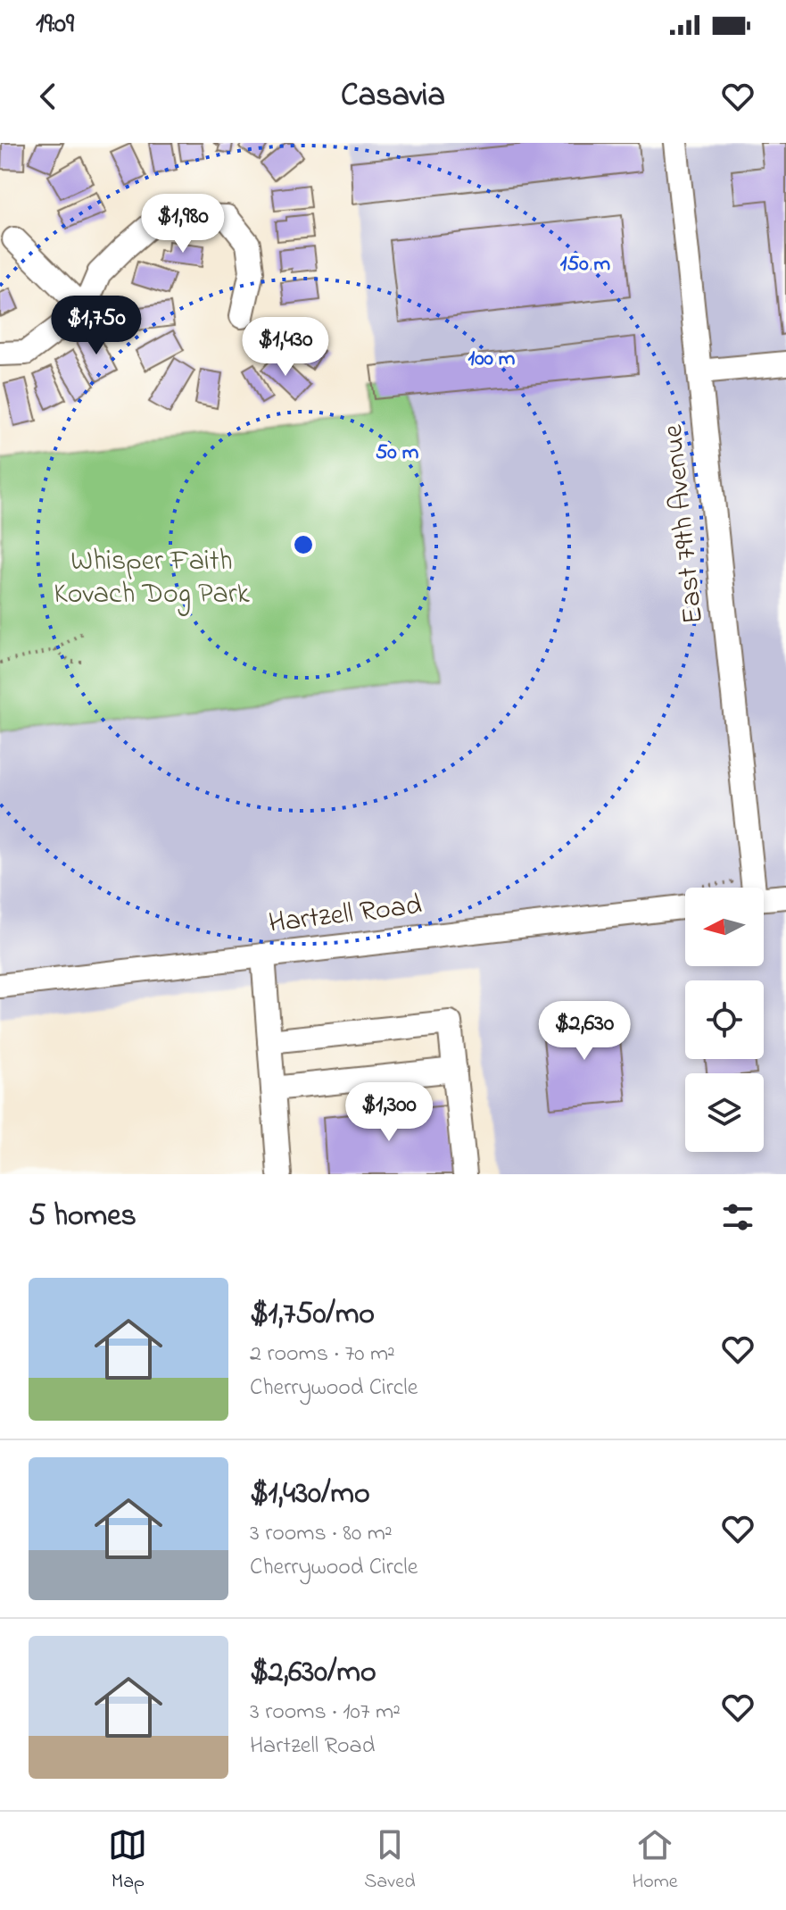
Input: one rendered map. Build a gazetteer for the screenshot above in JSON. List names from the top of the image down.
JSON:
{
  "streets": {
    "street": ["East 79th Avenue", "Hartzell Road"]
  },
  "parks": ["Whisper Faith Kovach Dog Park"],
  "north": "left",
  "page": {
    "status": "19:09",
    "header": "Casavia",
    "price": [
      "$1,980",
      "$1,750",
      "$1,430",
      "$2,630",
      "$1,300"
    ],
    "heading": "5 homes",
    "list": [
      {
        "name": "$1,750/mo",
        "note": "2 rooms · 70 m² · Cherrywood Circle"
      },
      {
        "name": "$1,430/mo",
        "note": "3 rooms · 80 m² · Cherrywood Circle"
      },
      {
        "name": "$2,630/mo",
        "note": "3 rooms · 107 m² · Hartzell Road"
      }
    ],
    "tabs": ["Map", "Saved", "Home"]
  },
  "rings": ["150 m", "100 m", "50 m"]
}
